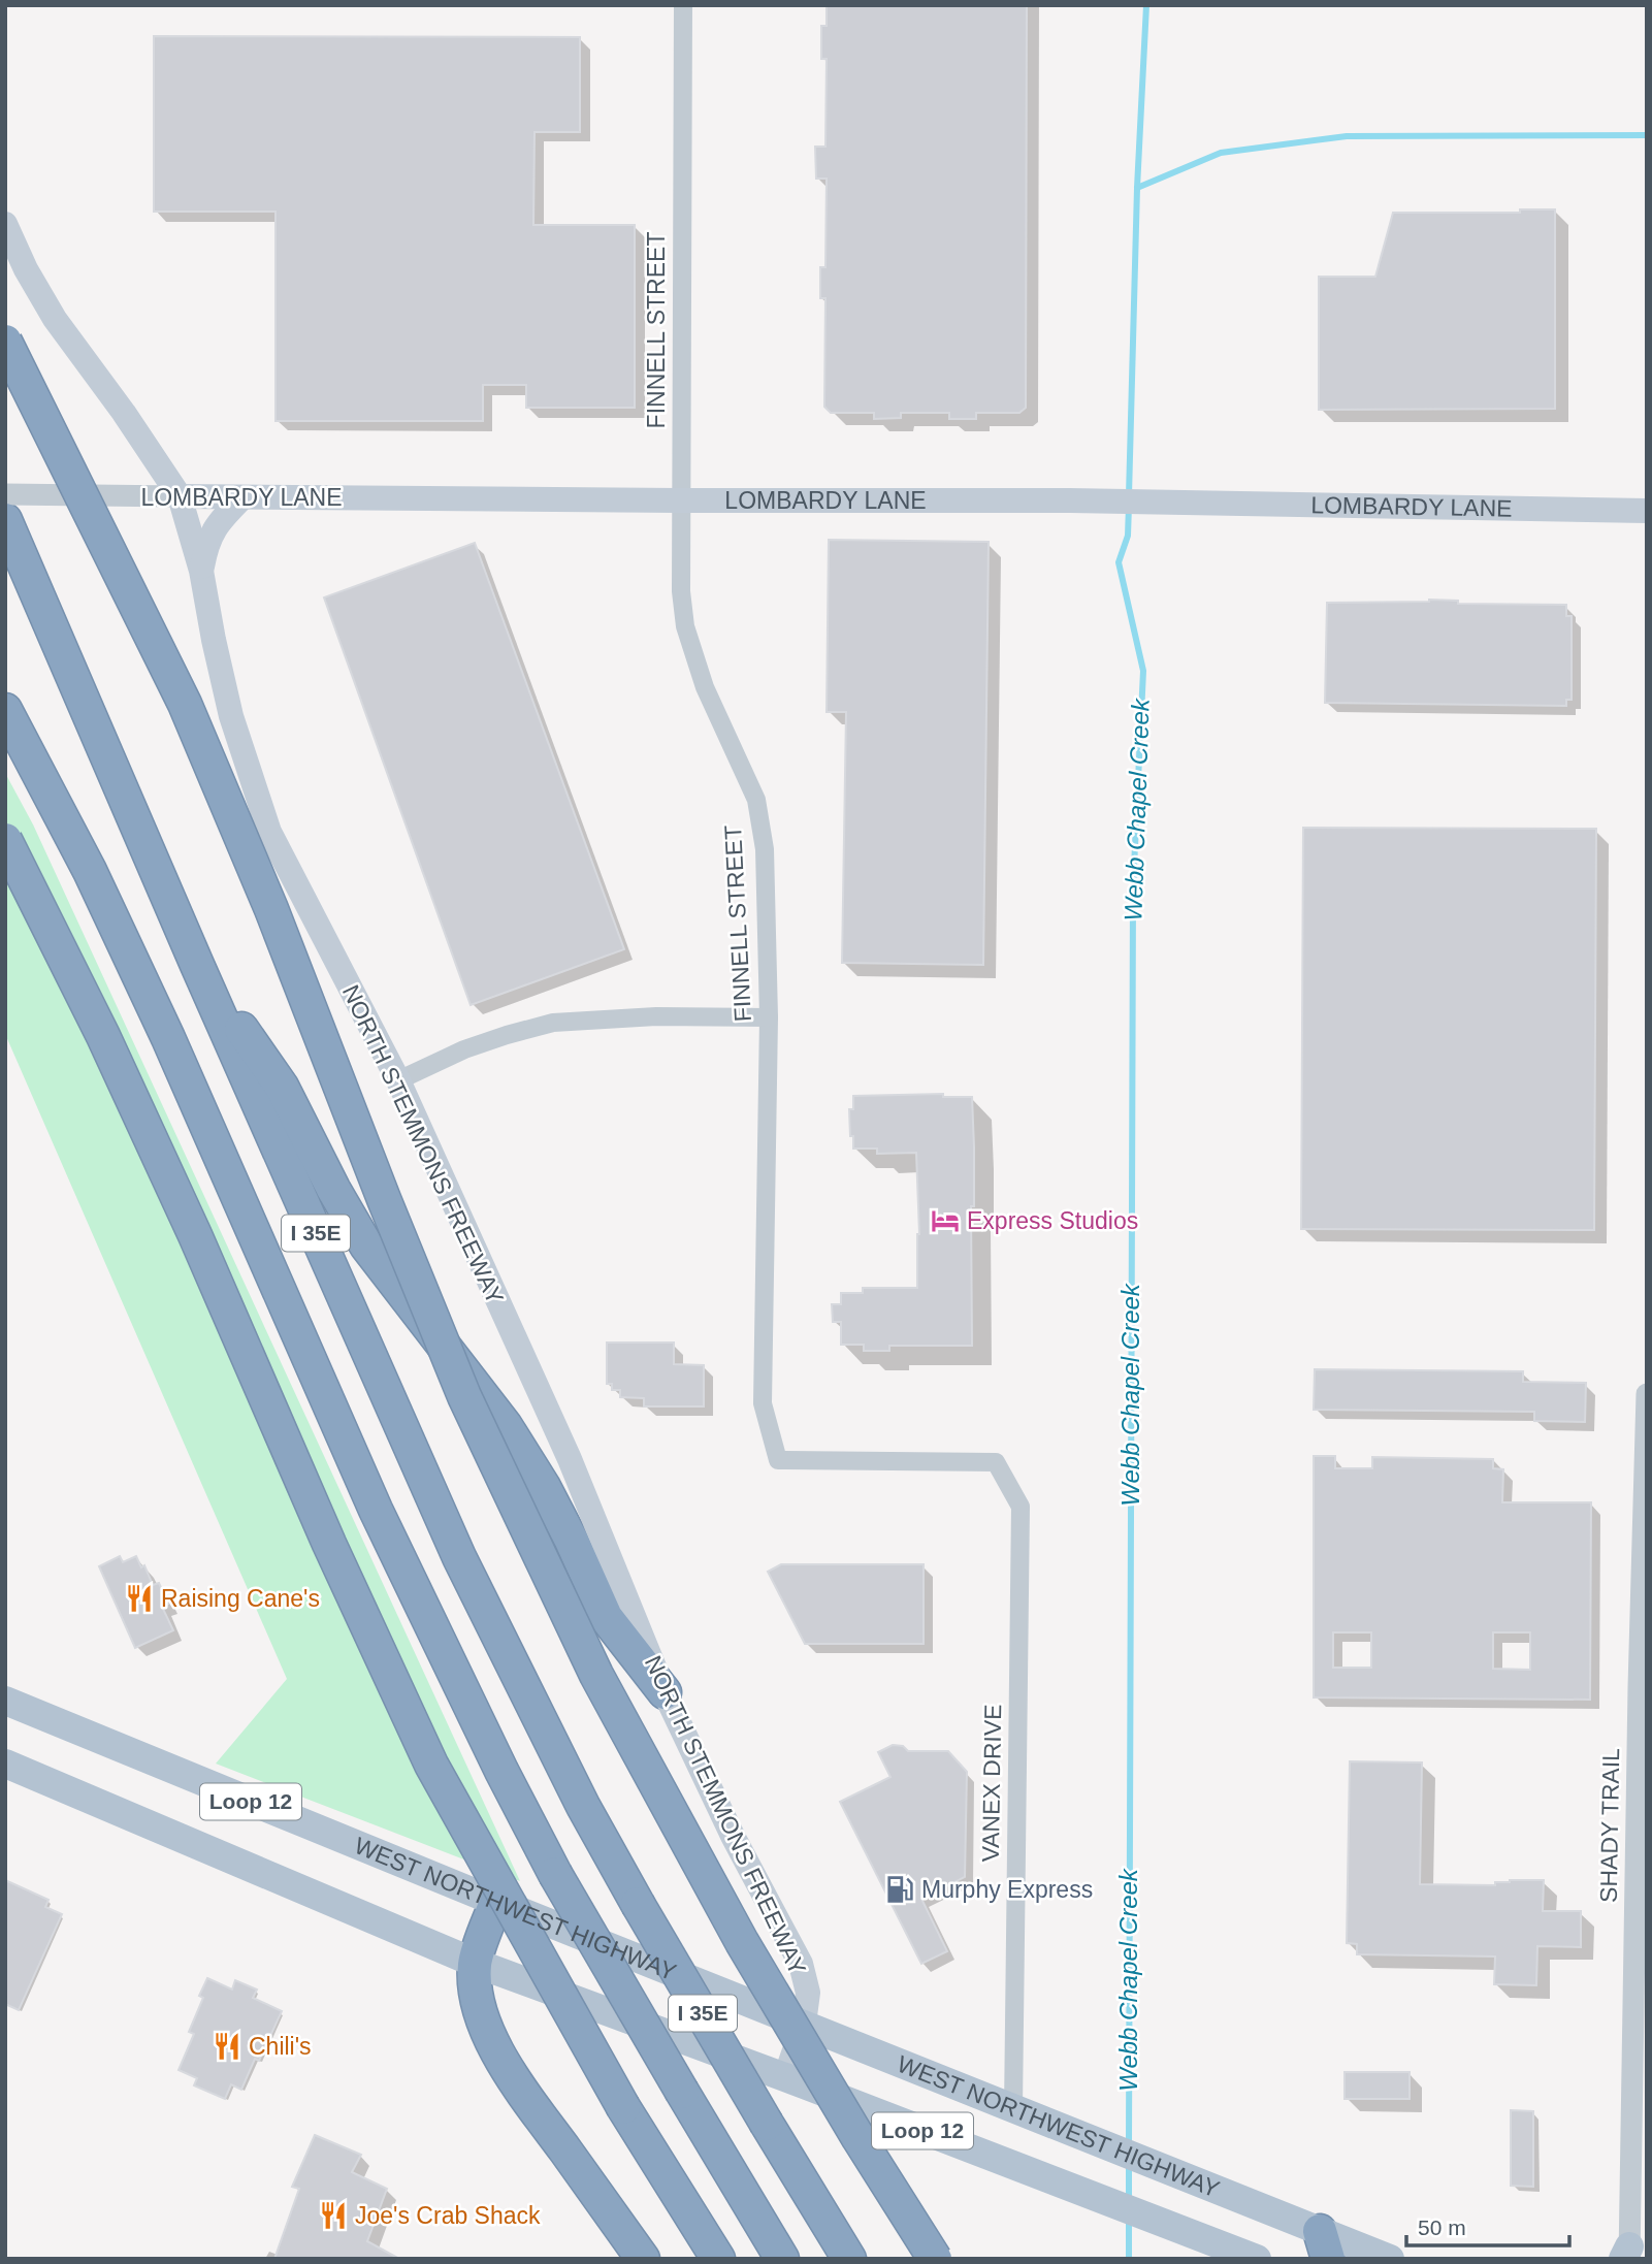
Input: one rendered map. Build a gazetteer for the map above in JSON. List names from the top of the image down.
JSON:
{
  "streets": {
    "highway": ["I 35E"],
    "main road": [
      "LOMBARDY LANE",
      "NORTH STEMMONS FREEWAY",
      "Loop 12",
      "WEST NORTHWEST HIGHWAY"
    ],
    "street": ["FINNELL STREET", "VANEX DRIVE", "SHADY TRAIL"]
  },
  "crossings": [
    ["FINNELL STREET", "LOMBARDY LANE"],
    ["FINNELL STREET", "VANEX DRIVE"],
    ["LOMBARDY LANE", "NORTH STEMMONS FREEWAY"],
    ["NORTH STEMMONS FREEWAY", "Loop 12"],
    ["NORTH STEMMONS FREEWAY", "WEST NORTHWEST HIGHWAY"],
    ["VANEX DRIVE", "WEST NORTHWEST HIGHWAY"]
  ],
  "water": ["Webb Chapel Creek"],
  "places": {
    "hotel": ["Express Studios"],
    "restaurant": ["Raising Cane's", "Chili's", "Joe's Crab Shack"],
    "fuel station": ["Murphy Express"]
  },
  "scale_bar": "50 m"
}
